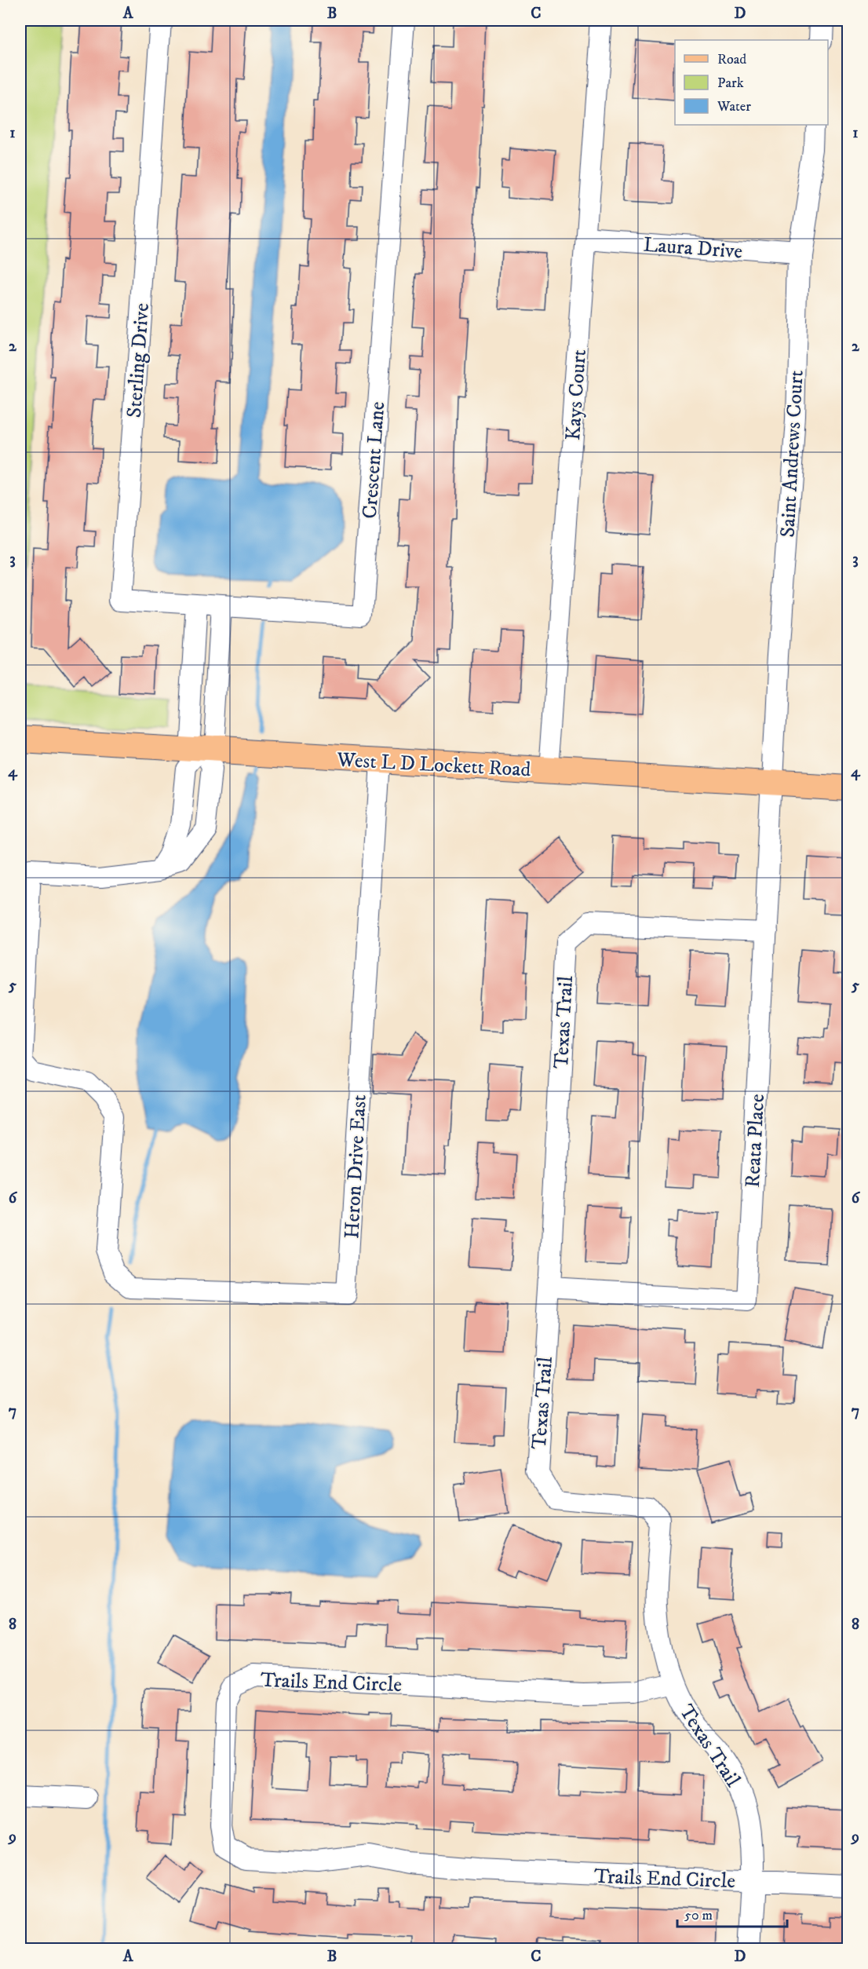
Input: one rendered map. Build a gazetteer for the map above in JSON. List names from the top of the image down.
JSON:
{
  "streets": {
    "main road": ["West L D Lockett Road"],
    "street": [
      "Laura Drive",
      "Sterling Drive",
      "Kays Court",
      "Saint Andrews Court",
      "Crescent Lane",
      "Texas Trail",
      "Reata Place",
      "Heron Drive East",
      "Trails End Circle"
    ]
  },
  "crossings": [
    ["Laura Drive", "Kays Court"],
    ["Laura Drive", "Saint Andrews Court"],
    ["Sterling Drive", "Crescent Lane"],
    ["Kays Court", "West L D Lockett Road"],
    ["Saint Andrews Court", "West L D Lockett Road"],
    ["Saint Andrews Court", "Reata Place"],
    ["West L D Lockett Road", "Reata Place"],
    ["West L D Lockett Road", "Heron Drive East"],
    ["Texas Trail", "Reata Place"],
    ["Texas Trail", "Trails End Circle"]
  ],
  "legend": ["Road", "Park", "Water"],
  "scale_bar": "50 m",
  "grid": {
    "columns": [
      "A",
      "B",
      "C",
      "D"
    ],
    "rows": [
      "1",
      "2",
      "3",
      "4",
      "5",
      "6",
      "7",
      "8",
      "9"
    ]
  }
}
